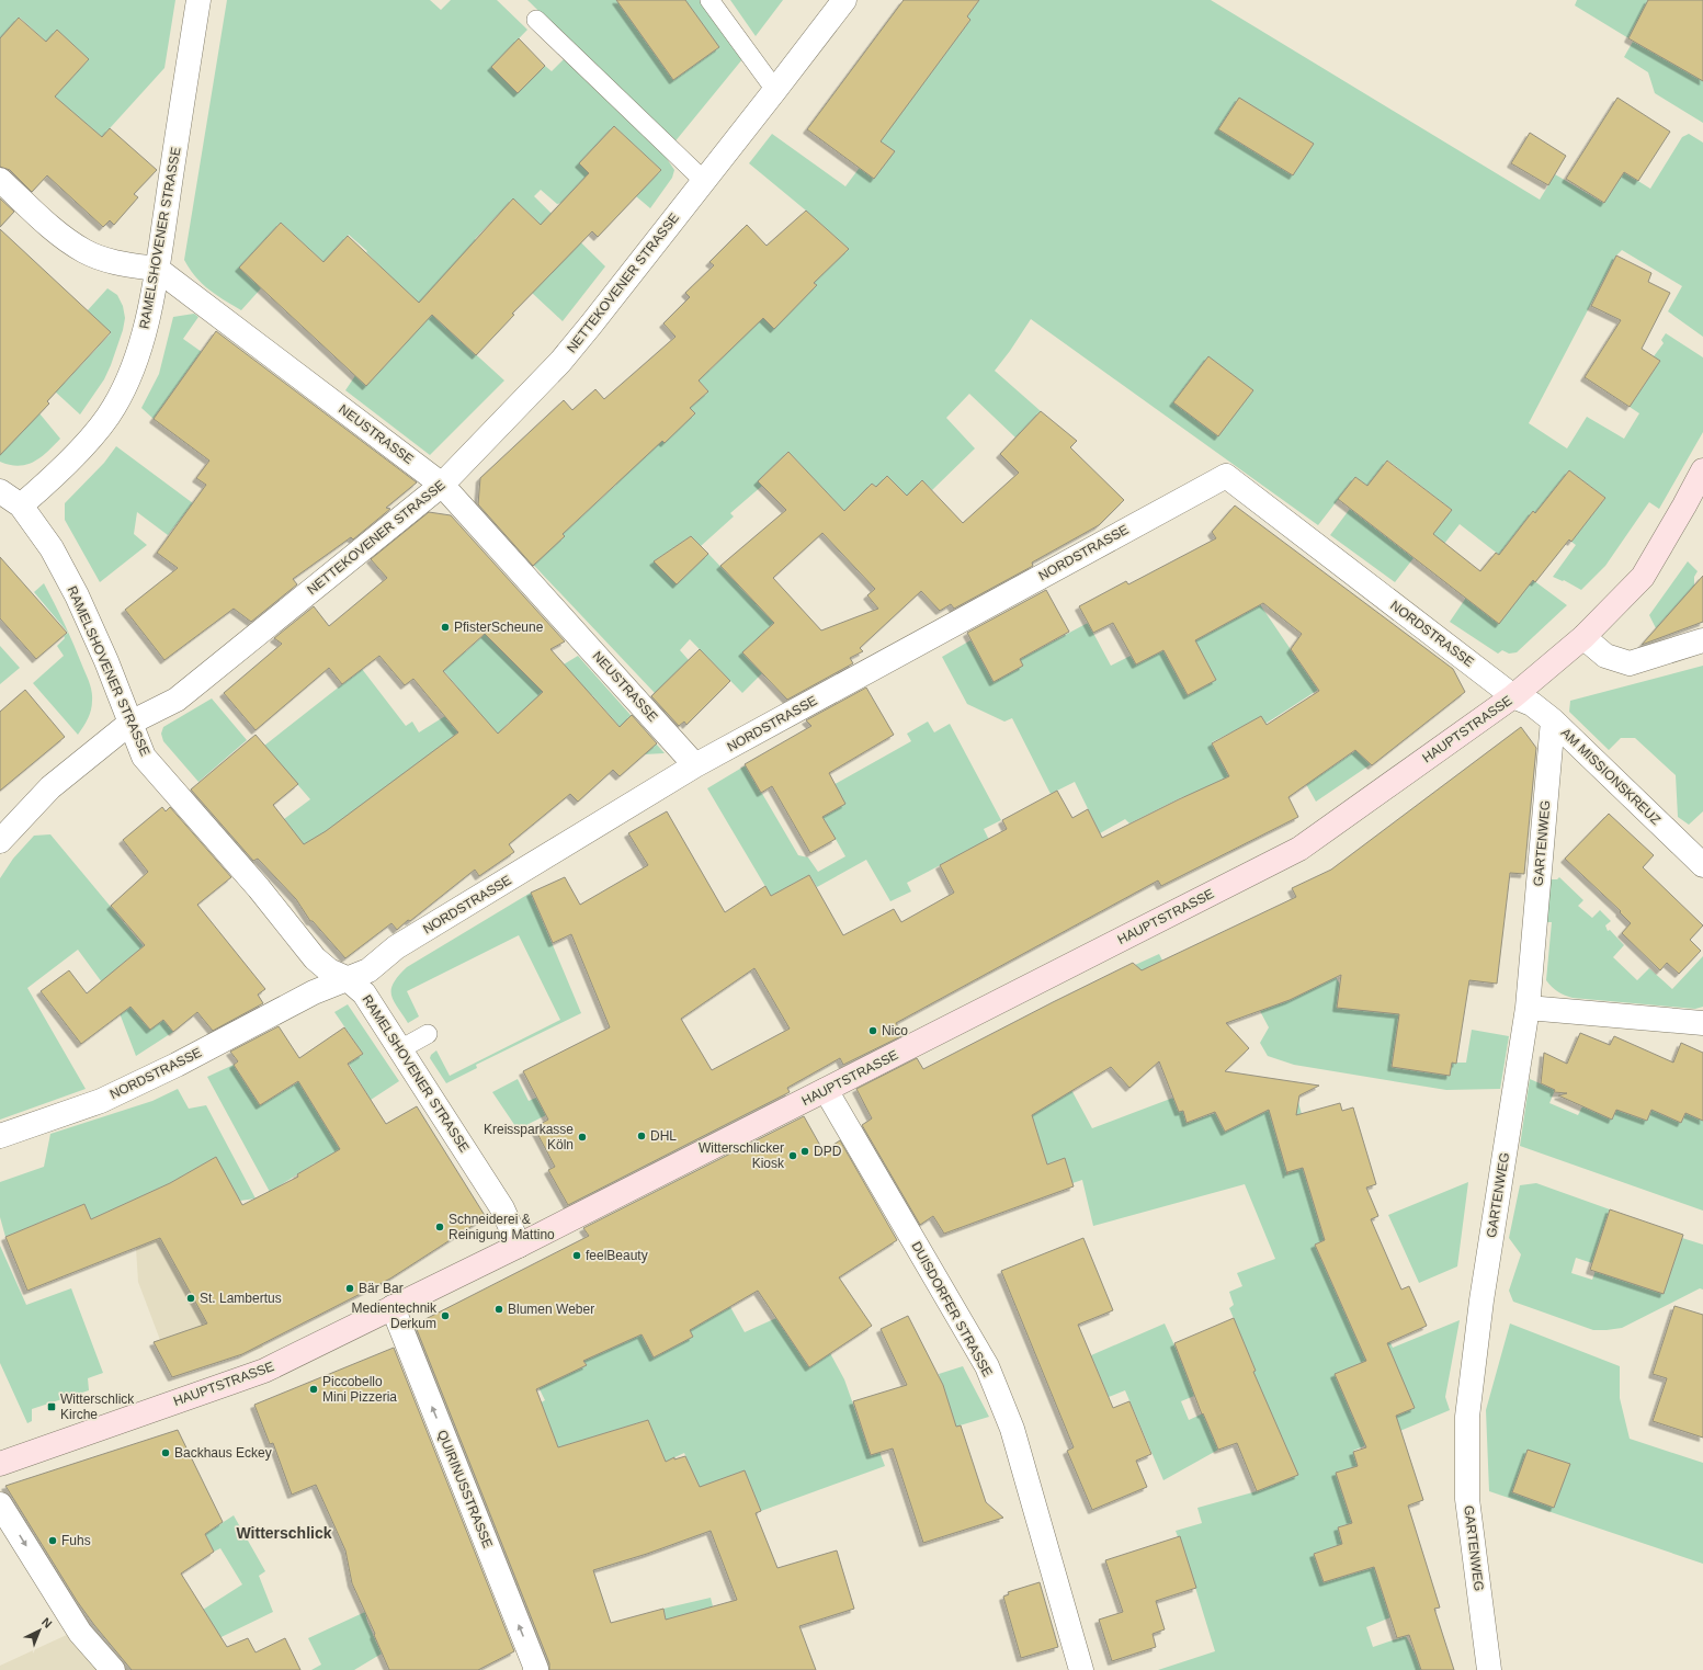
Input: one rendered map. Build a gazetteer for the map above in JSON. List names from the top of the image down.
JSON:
{
  "streets": {
    "main road": ["HAUPTSTRASSE"],
    "street": [
      "RAMELSHOVENER STRASSE",
      "NETTEKOVENER STRASSE",
      "NEUSTRASSE",
      "NORDSTRASSE",
      "AM MISSIONSKREUZ",
      "GARTENWEG",
      "DUISDORFER STRASSE",
      "QUIRINUSSTRASSE"
    ]
  },
  "crossings": [
    ["RAMELSHOVENER STRASSE", "NETTEKOVENER STRASSE"],
    ["RAMELSHOVENER STRASSE", "NEUSTRASSE"],
    ["RAMELSHOVENER STRASSE", "NORDSTRASSE"],
    ["RAMELSHOVENER STRASSE", "HAUPTSTRASSE"],
    ["NETTEKOVENER STRASSE", "NEUSTRASSE"],
    ["NEUSTRASSE", "NORDSTRASSE"],
    ["NORDSTRASSE", "HAUPTSTRASSE"],
    ["NORDSTRASSE", "AM MISSIONSKREUZ"],
    ["HAUPTSTRASSE", "AM MISSIONSKREUZ"],
    ["HAUPTSTRASSE", "DUISDORFER STRASSE"],
    ["HAUPTSTRASSE", "QUIRINUSSTRASSE"],
    ["AM MISSIONSKREUZ", "GARTENWEG"]
  ],
  "one_way": ["QUIRINUSSTRASSE"],
  "districts": ["Witterschlick"],
  "places": {
    "other": [
      "PfisterScheune",
      "Nico",
      "DHL",
      "Kreissparkasse Köln",
      "DPD",
      "Witterschlicker Kiosk",
      "Schneiderei & Reinigung Mattino",
      "feelBeauty",
      "Bär Bar",
      "St. Lambertus",
      "Blumen Weber",
      "Medientechnik Derkum",
      "Piccobello Mini Pizzeria",
      "Backhaus Eckey",
      "Fuhs"
    ],
    "transit": ["Witterschlick Kirche"]
  },
  "north": "top right"
}
